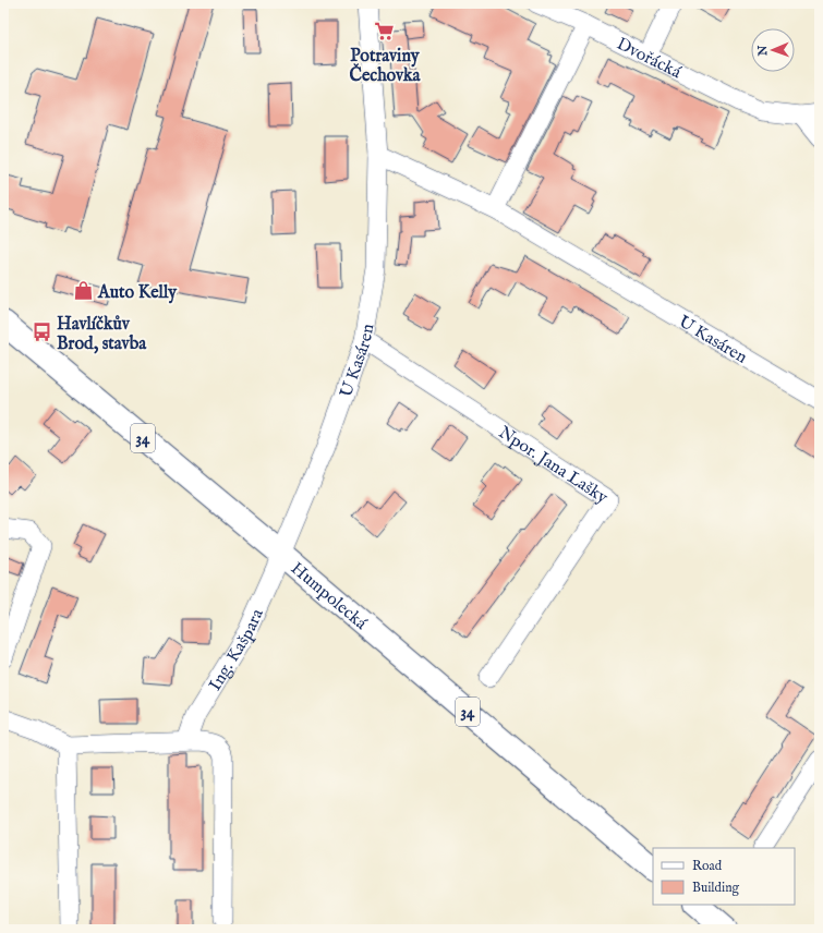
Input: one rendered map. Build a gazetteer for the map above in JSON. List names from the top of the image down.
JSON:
{
  "streets": {
    "main road": ["34", "Humpolecká"],
    "street": [
      "Dvořácká",
      "U Kasáren",
      "Npor. Jana Lašky",
      "Ing. Kašpara"
    ]
  },
  "crossings": [
    ["U Kasáren", "Npor. Jana Lašky"],
    ["U Kasáren", "Humpolecká"],
    ["U Kasáren", "Ing. Kašpara"],
    ["Humpolecká", "Ing. Kašpara"]
  ],
  "places": {
    "supermarket": ["Potraviny Čechovka"],
    "shop": ["Auto Kelly"],
    "bus stop": ["Havlíčkův Brod, stavba"]
  },
  "legend": ["Road", "Building"],
  "north": "left"
}
